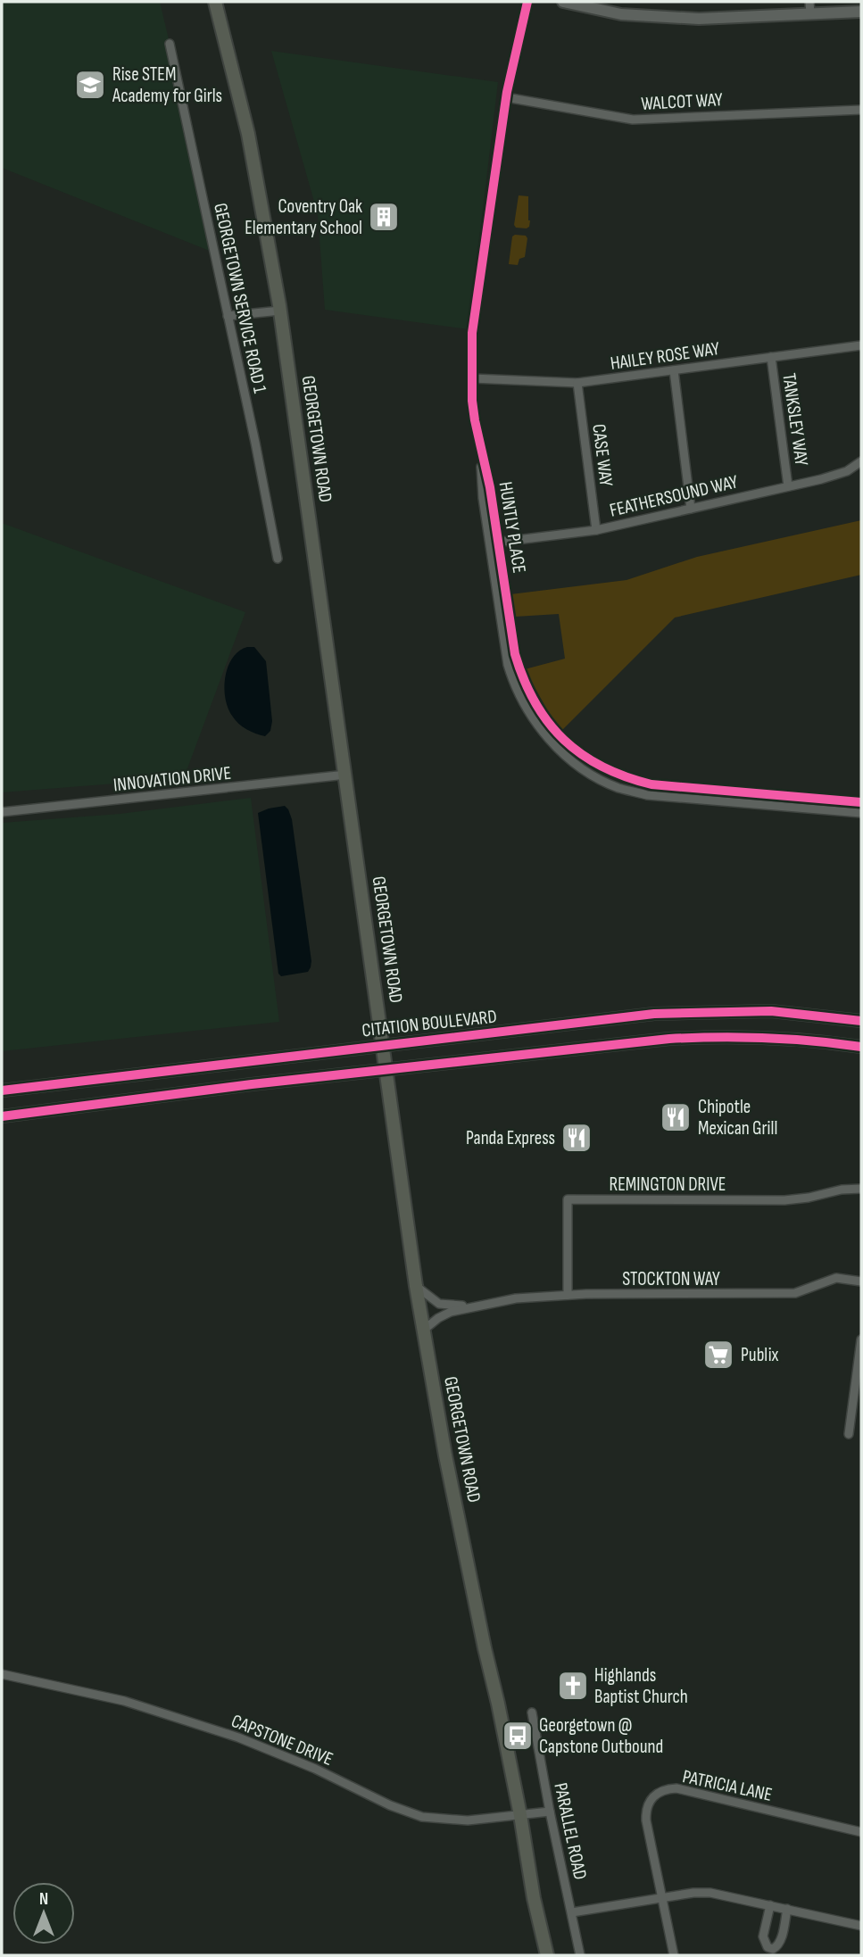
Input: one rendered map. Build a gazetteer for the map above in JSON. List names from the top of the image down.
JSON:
{
  "streets": {
    "main road": ["GEORGETOWN ROAD", "CITATION BOULEVARD"],
    "street": [
      "WALCOT WAY",
      "GEORGETOWN SERVICE ROAD 1",
      "HAILEY ROSE WAY",
      "TANKSLEY WAY",
      "CASE WAY",
      "FEATHERSOUND WAY",
      "HUNTLY PLACE",
      "INNOVATION DRIVE",
      "REMINGTON DRIVE",
      "STOCKTON WAY",
      "CAPSTONE DRIVE",
      "PATRICIA LANE",
      "PARALLEL ROAD"
    ]
  },
  "crossings": [
    ["WALCOT WAY", "HUNTLY PLACE"],
    ["HAILEY ROSE WAY", "TANKSLEY WAY"],
    ["HAILEY ROSE WAY", "CASE WAY"],
    ["HAILEY ROSE WAY", "HUNTLY PLACE"],
    ["TANKSLEY WAY", "FEATHERSOUND WAY"],
    ["GEORGETOWN ROAD", "INNOVATION DRIVE"],
    ["GEORGETOWN ROAD", "CITATION BOULEVARD"],
    ["GEORGETOWN ROAD", "STOCKTON WAY"],
    ["GEORGETOWN ROAD", "CAPSTONE DRIVE"],
    ["CASE WAY", "FEATHERSOUND WAY"],
    ["FEATHERSOUND WAY", "HUNTLY PLACE"],
    ["REMINGTON DRIVE", "STOCKTON WAY"],
    ["CAPSTONE DRIVE", "PARALLEL ROAD"]
  ],
  "places": {
    "school or university": ["Rise STEM Academy for Girls"],
    "building": ["Coventry Oak Elementary School"],
    "restaurant": ["Chipotle Mexican Grill", "Panda Express"],
    "supermarket": ["Publix"],
    "church": ["Highlands Baptist Church"],
    "bus stop": ["Georgetown @ Capstone Outbound"]
  },
  "north": "top"
}
